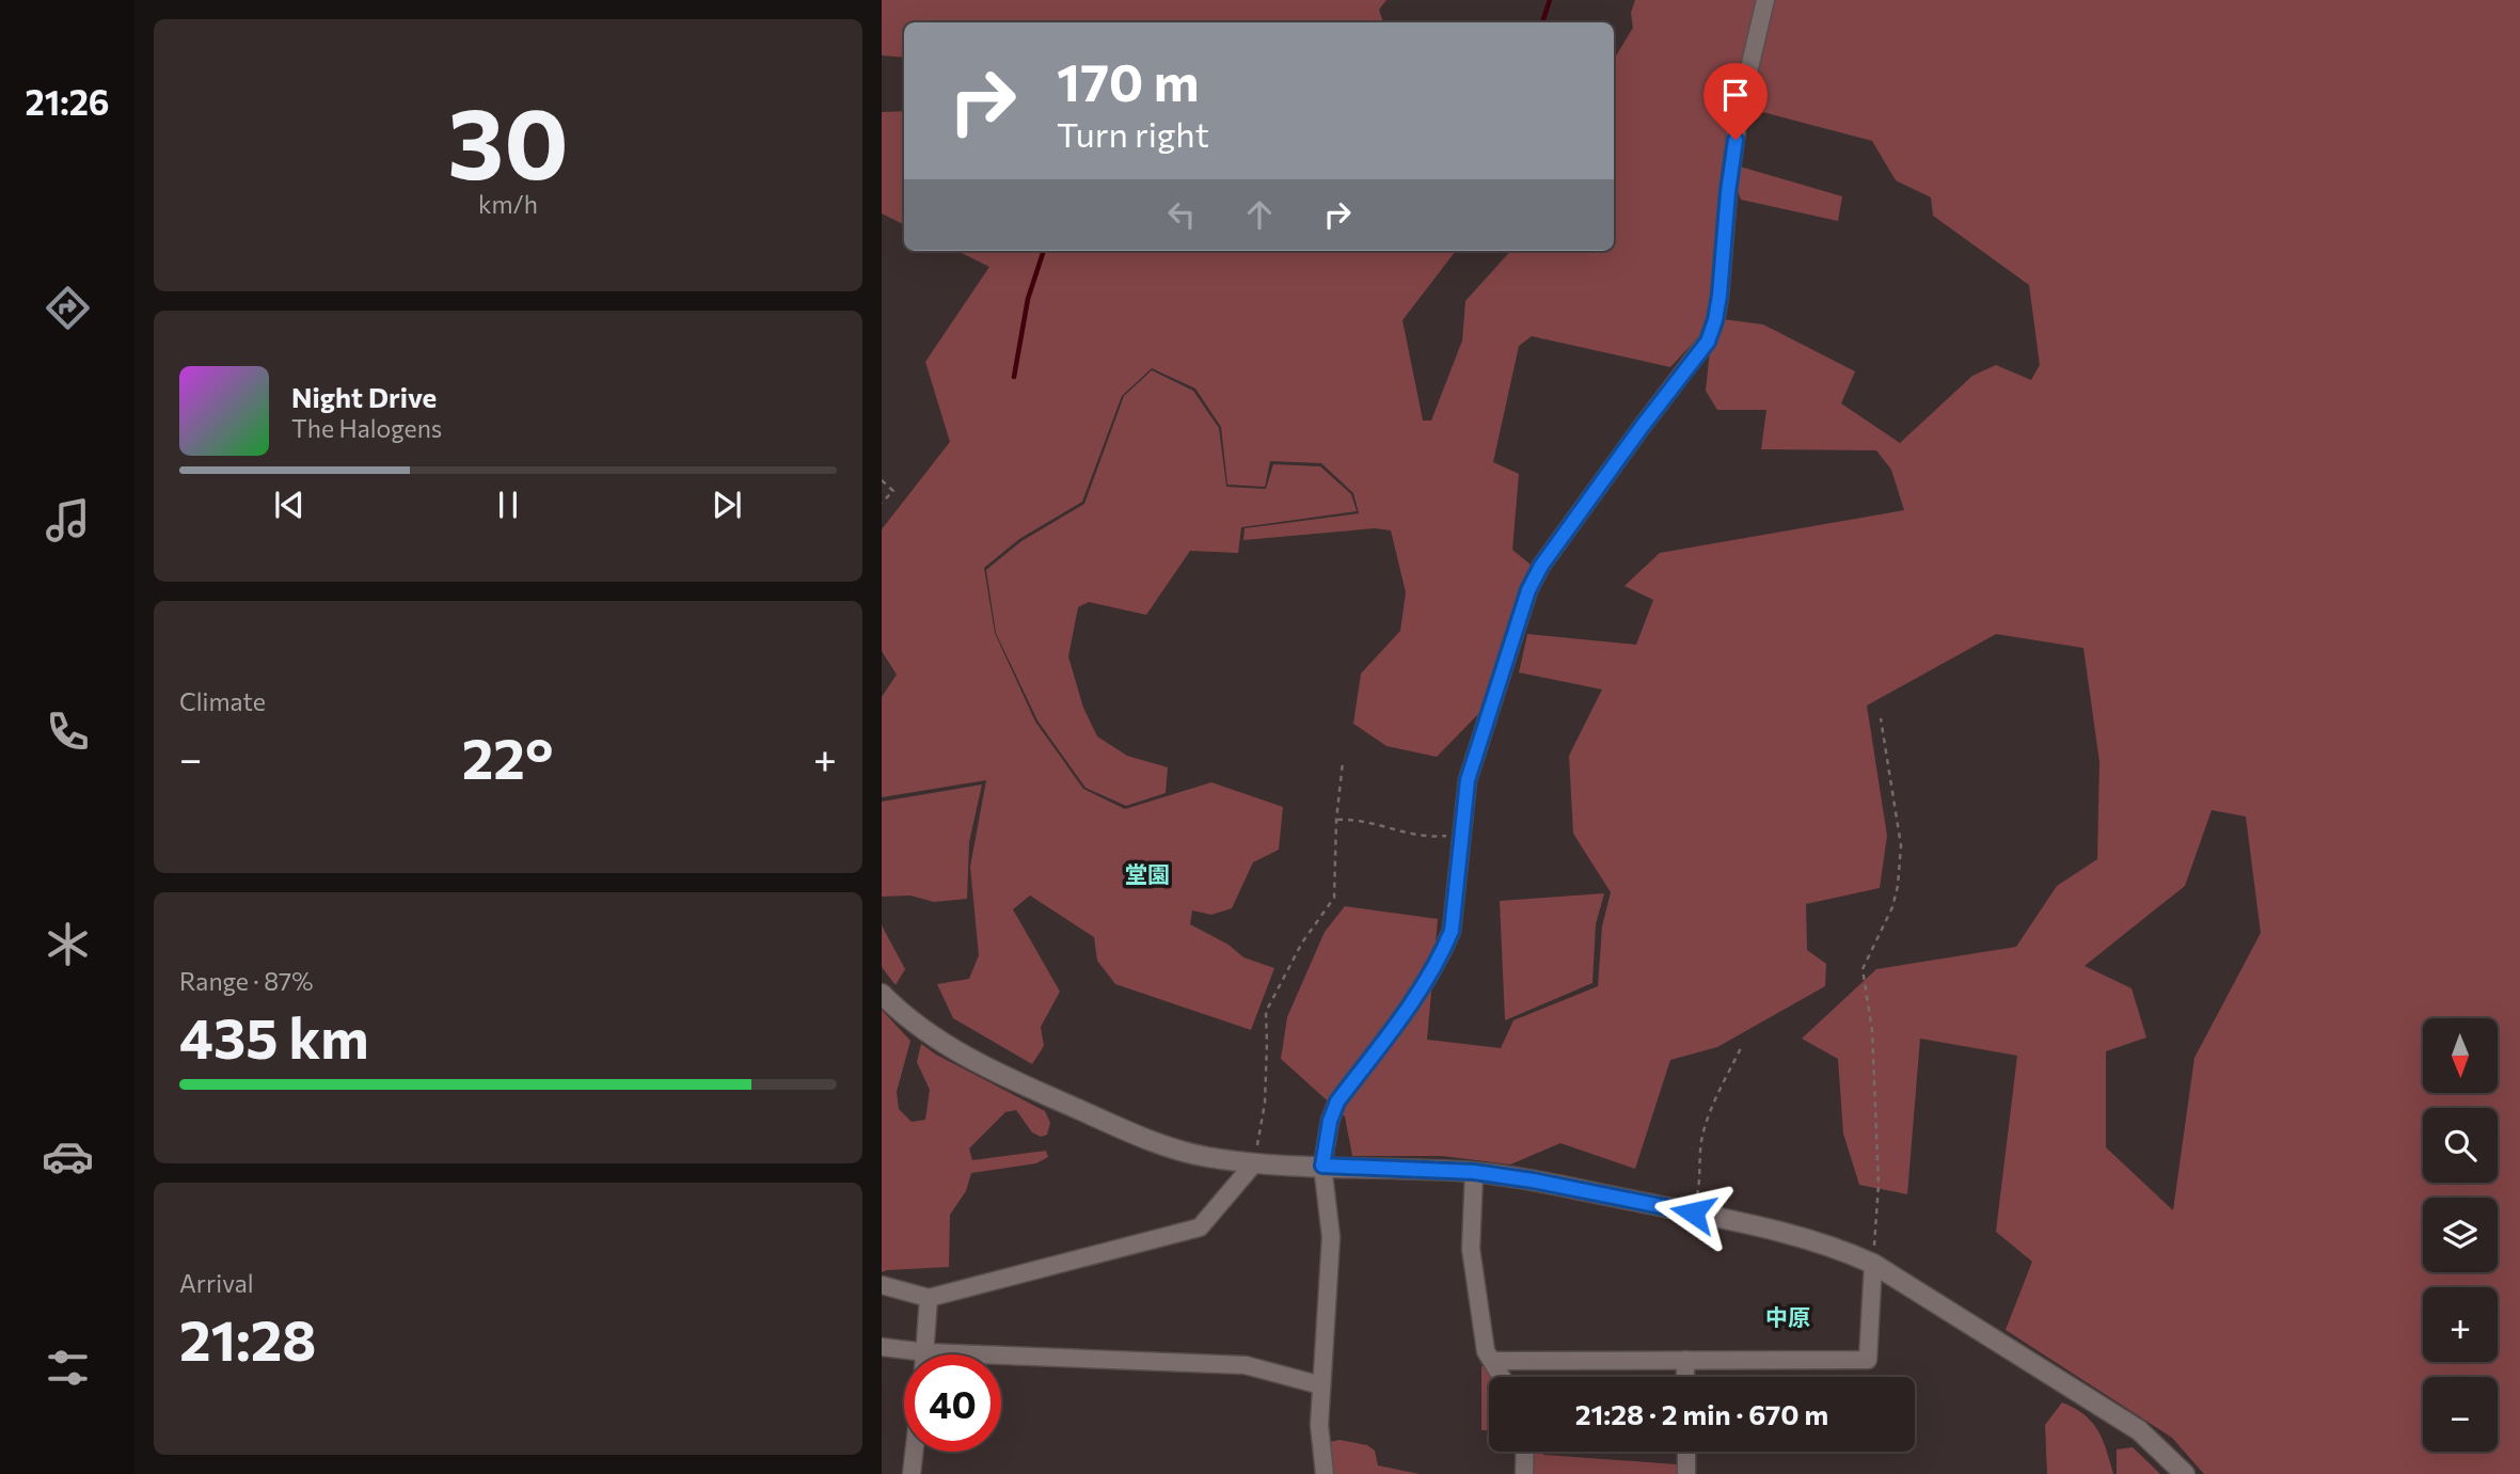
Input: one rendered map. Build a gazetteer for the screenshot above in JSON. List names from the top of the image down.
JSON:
{
  "districts": ["堂園", "中原"],
  "north": "bottom",
  "page": {
    "tabs": "21:26",
    "tile": [
      ["30", "km/h"],
      "Climate",
      ["Range · 87%", "435 km"],
      ["Arrival", "21:28"]
    ],
    "turn": ["170 m", "Turn right"],
    "song": ["Night Drive", "The Halogens"],
    "heat": ["−", "22°", "+"],
    "map_buttons": ["+", "−"],
    "limit": "40",
    "trip": "21:28 · 2 min · 670 m"
  }
}
